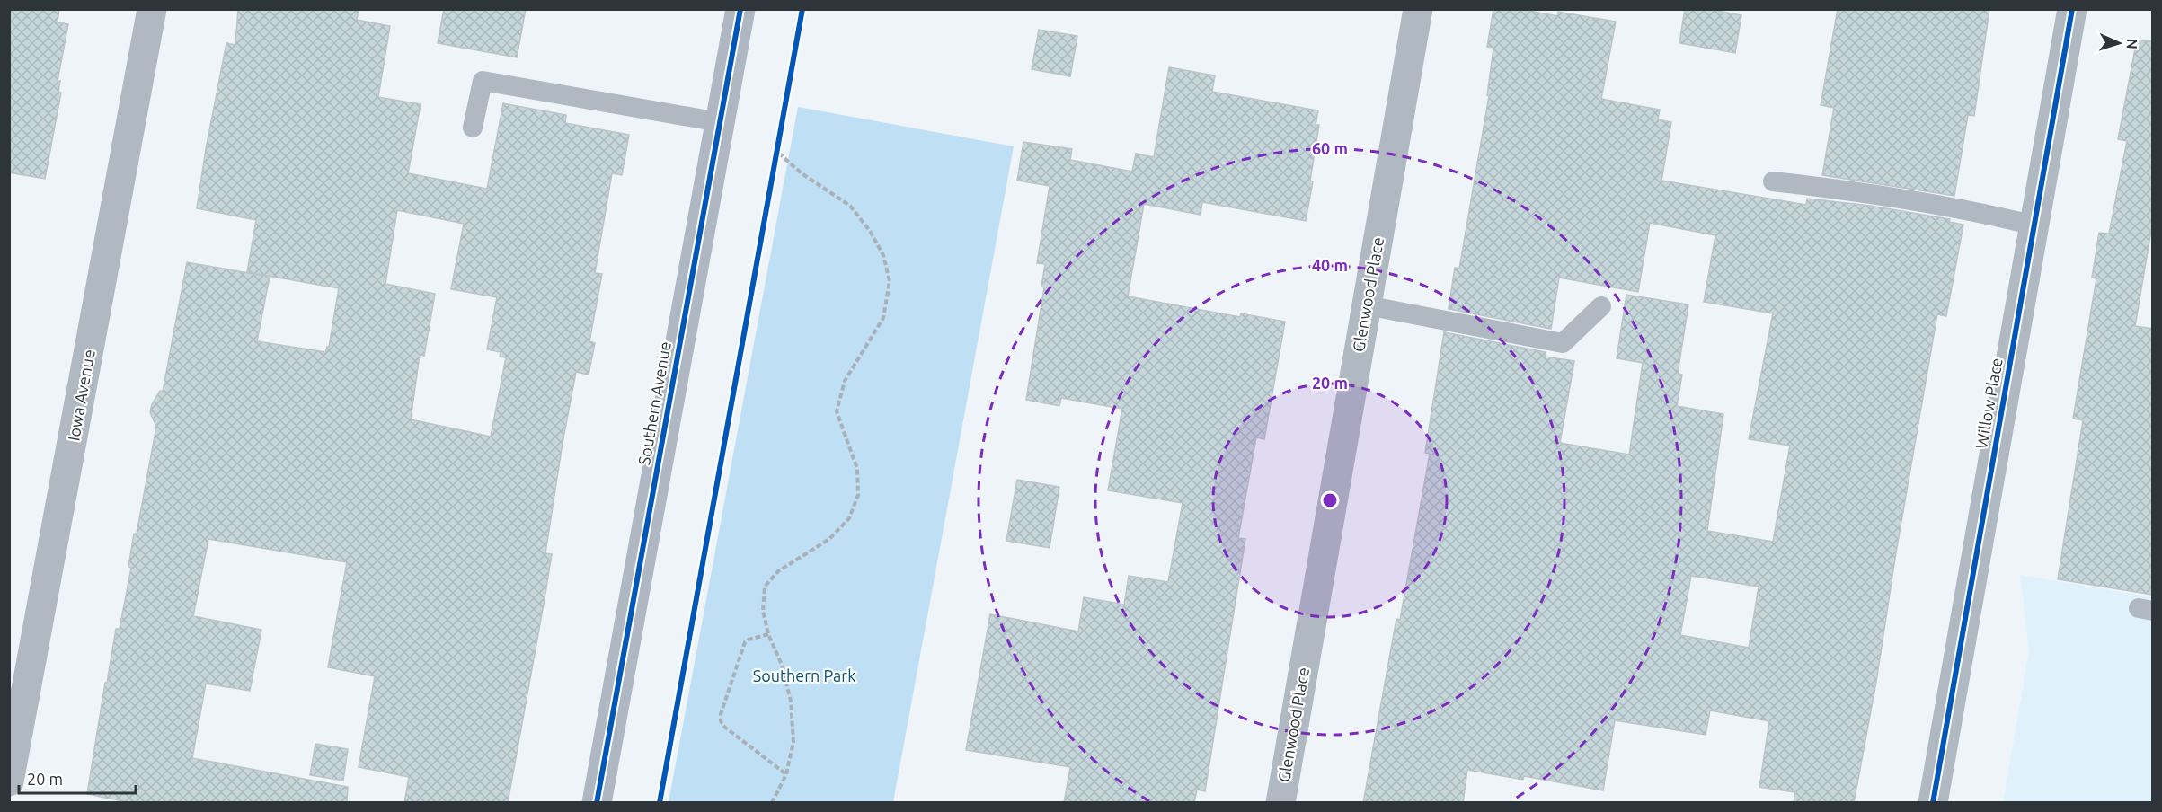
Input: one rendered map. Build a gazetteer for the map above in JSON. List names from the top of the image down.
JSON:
{
  "streets": {
    "street": [
      "Glenwood Place",
      "Iowa Avenue",
      "Southern Avenue",
      "Willow Place"
    ]
  },
  "parks": ["Southern Park"],
  "scale_bar": "20 m",
  "north": "right",
  "rings": ["60 m", "40 m", "20 m"]
}
